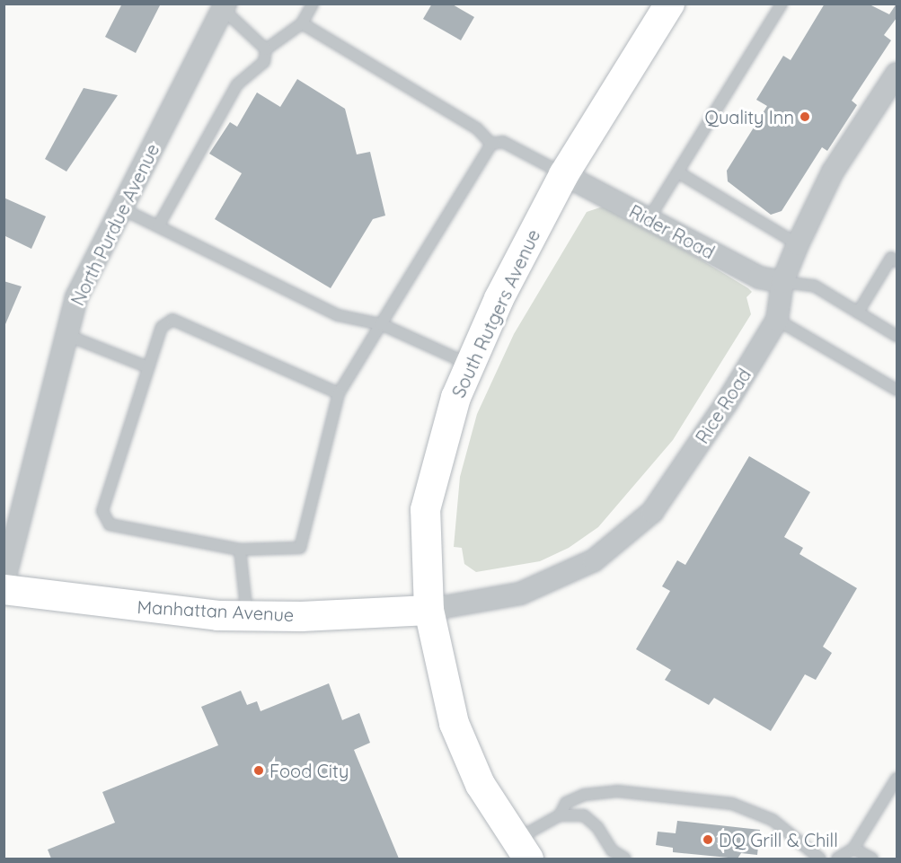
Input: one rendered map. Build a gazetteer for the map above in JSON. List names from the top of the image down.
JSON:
{
  "streets": {
    "street": [
      "North Purdue Avenue",
      "Rider Road",
      "South Rutgers Avenue",
      "Rice Road",
      "Manhattan Avenue"
    ]
  },
  "crossings": [
    ["Rider Road", "South Rutgers Avenue"],
    ["Rider Road", "Rice Road"],
    ["South Rutgers Avenue", "Rice Road"],
    ["South Rutgers Avenue", "Manhattan Avenue"],
    ["Rice Road", "Manhattan Avenue"]
  ],
  "places": ["Quality Inn", "Food City", "DQ Grill & Chill"]
}
